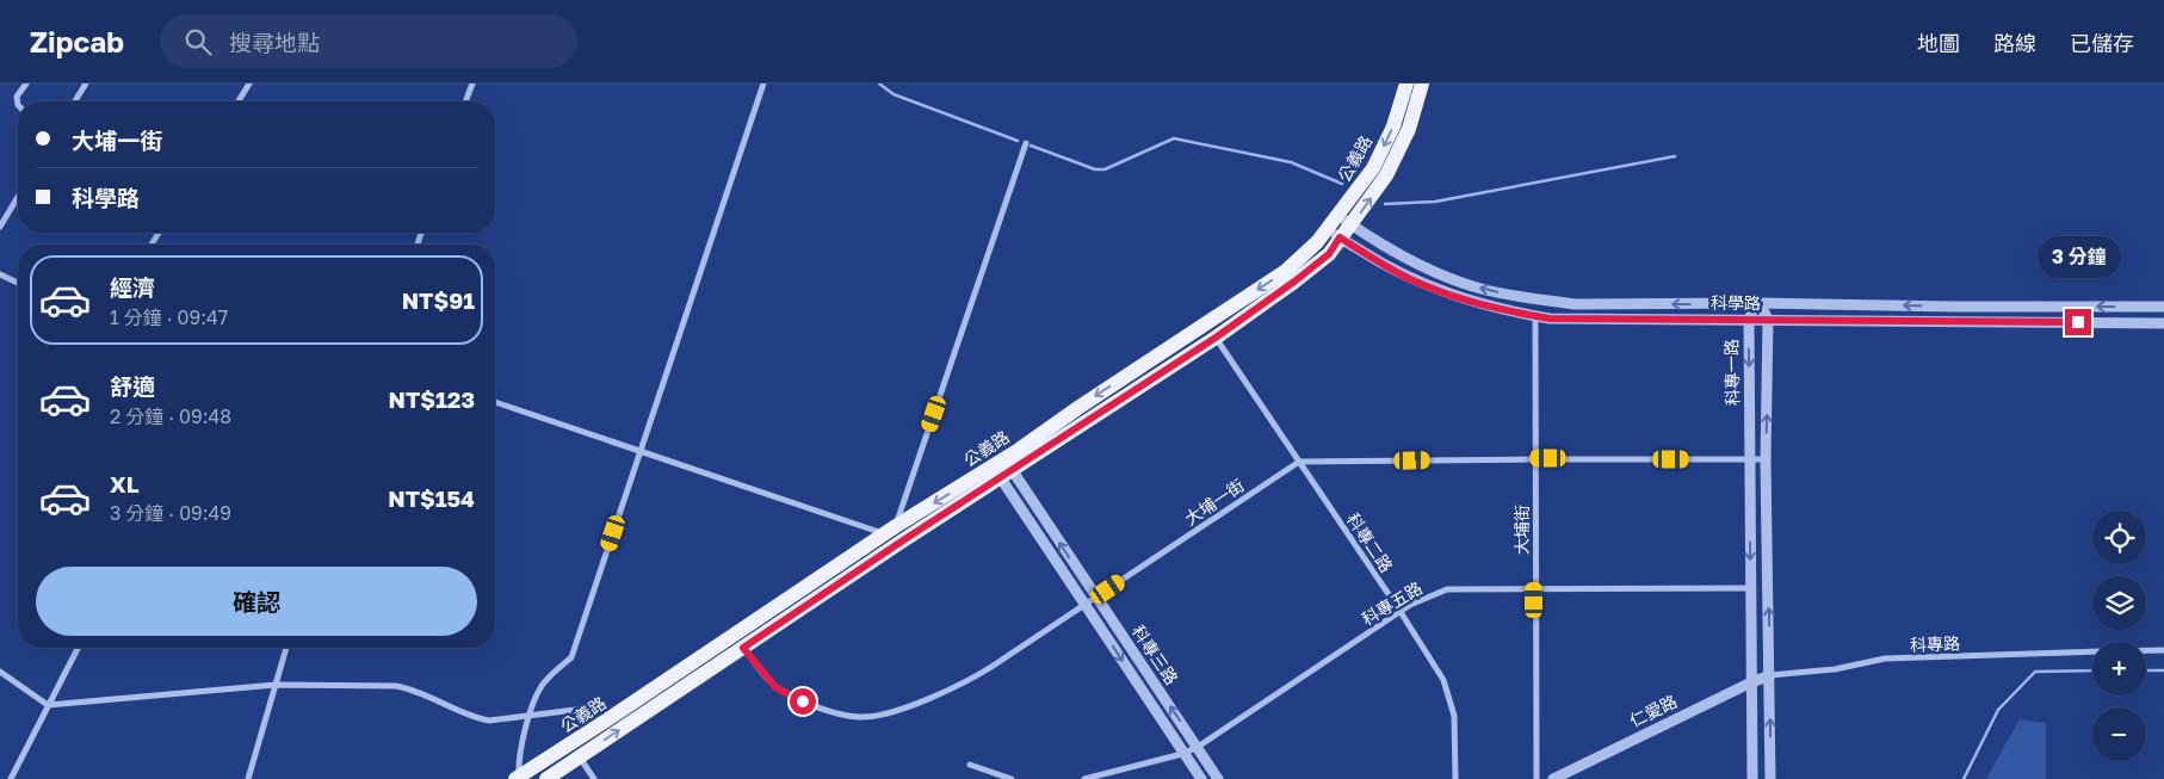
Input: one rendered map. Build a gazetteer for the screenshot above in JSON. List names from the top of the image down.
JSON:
{
  "streets": {
    "main road": ["公義路"],
    "street": [
      "科學路",
      "科專一路",
      "大埔一街",
      "大埔街",
      "科專二路",
      "科專五路",
      "科專路",
      "科專三路",
      "仁愛路"
    ]
  },
  "crossings": [
    ["公義路", "科學路"],
    ["公義路", "大埔一街"],
    ["公義路", "科專二路"],
    ["公義路", "科專三路"],
    ["科學路", "科專一路"],
    ["科學路", "大埔街"],
    ["科專一路", "科專五路"],
    ["科專一路", "科專路"],
    ["科專一路", "仁愛路"],
    ["大埔一街", "科專二路"],
    ["大埔一街", "科專三路"],
    ["大埔街", "科專五路"],
    ["科專二路", "科專五路"],
    ["科專五路", "科專三路"],
    ["科專路", "仁愛路"]
  ],
  "page": {
    "header": "Zipcab",
    "search": "搜尋地點",
    "nav": ["地圖", "路線", "已儲存"],
    "banner": ["大埔一街", "科學路"],
    "bubble": "3 分鐘",
    "list": [
      {
        "name": "經濟",
        "note": "1 分鐘 · 09:47",
        "value": "NT$91"
      },
      {
        "name": "舒適",
        "note": "2 分鐘 · 09:48",
        "value": "NT$123"
      },
      {
        "name": "XL",
        "note": "3 分鐘 · 09:49",
        "value": "NT$154"
      }
    ],
    "map_buttons": ["+", "−"],
    "buttons": "確認"
  }
}
